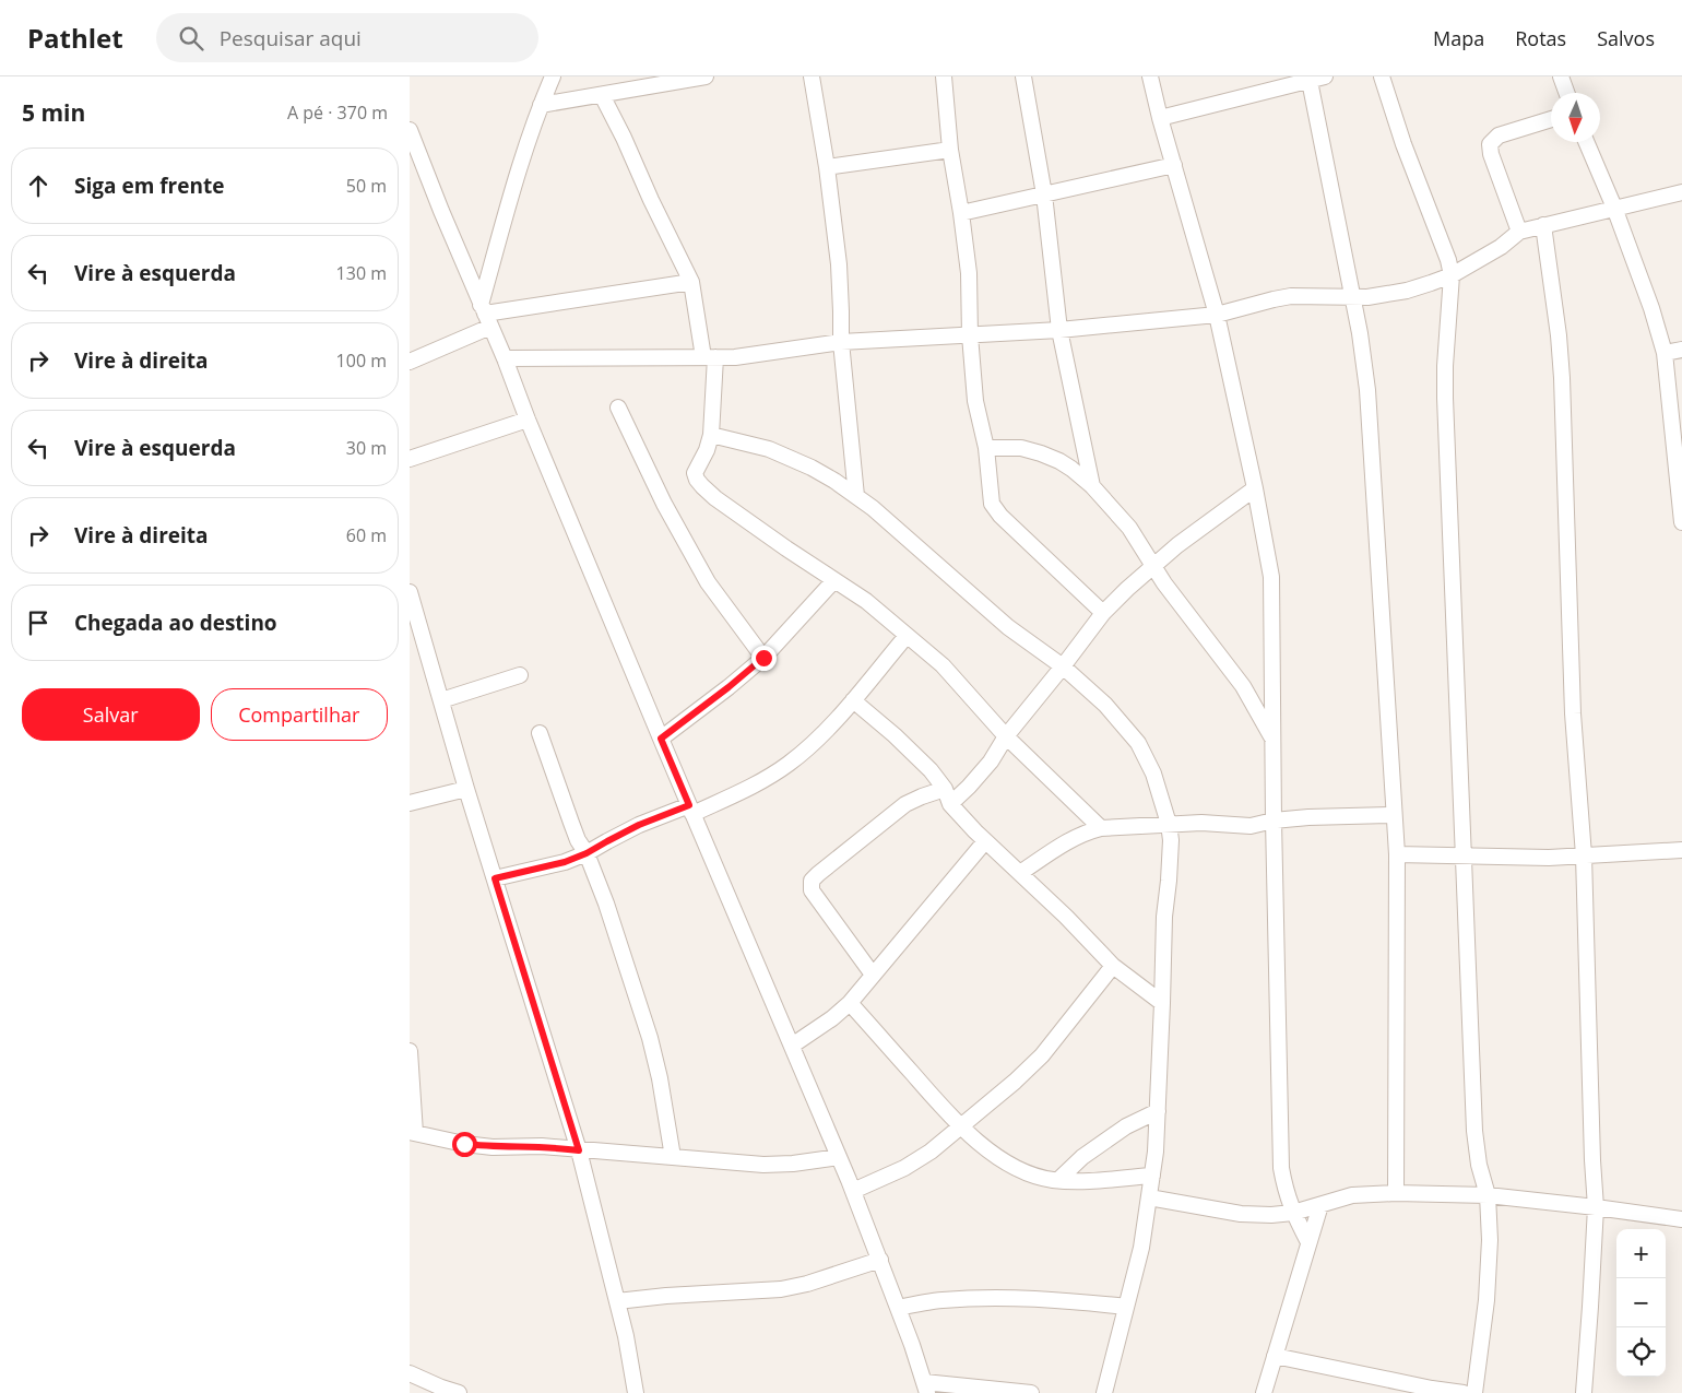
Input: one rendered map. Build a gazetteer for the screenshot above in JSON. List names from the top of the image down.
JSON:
{
  "north": "bottom",
  "page": {
    "header": "Pathlet",
    "search": "Pesquisar aqui",
    "nav": ["Mapa", "Rotas", "Salvos"],
    "heading": ["5 min", "A pé · 370 m"],
    "list": [
      ["Siga em frente", "50 m"],
      ["Vire à esquerda", "130 m"],
      ["Vire à direita", "100 m"],
      ["Vire à esquerda", "30 m"],
      ["Vire à direita", "60 m"],
      "Chegada ao destino"
    ],
    "buttons": ["Salvar", "Compartilhar"],
    "map_buttons": ["+", "−"]
  }
}
